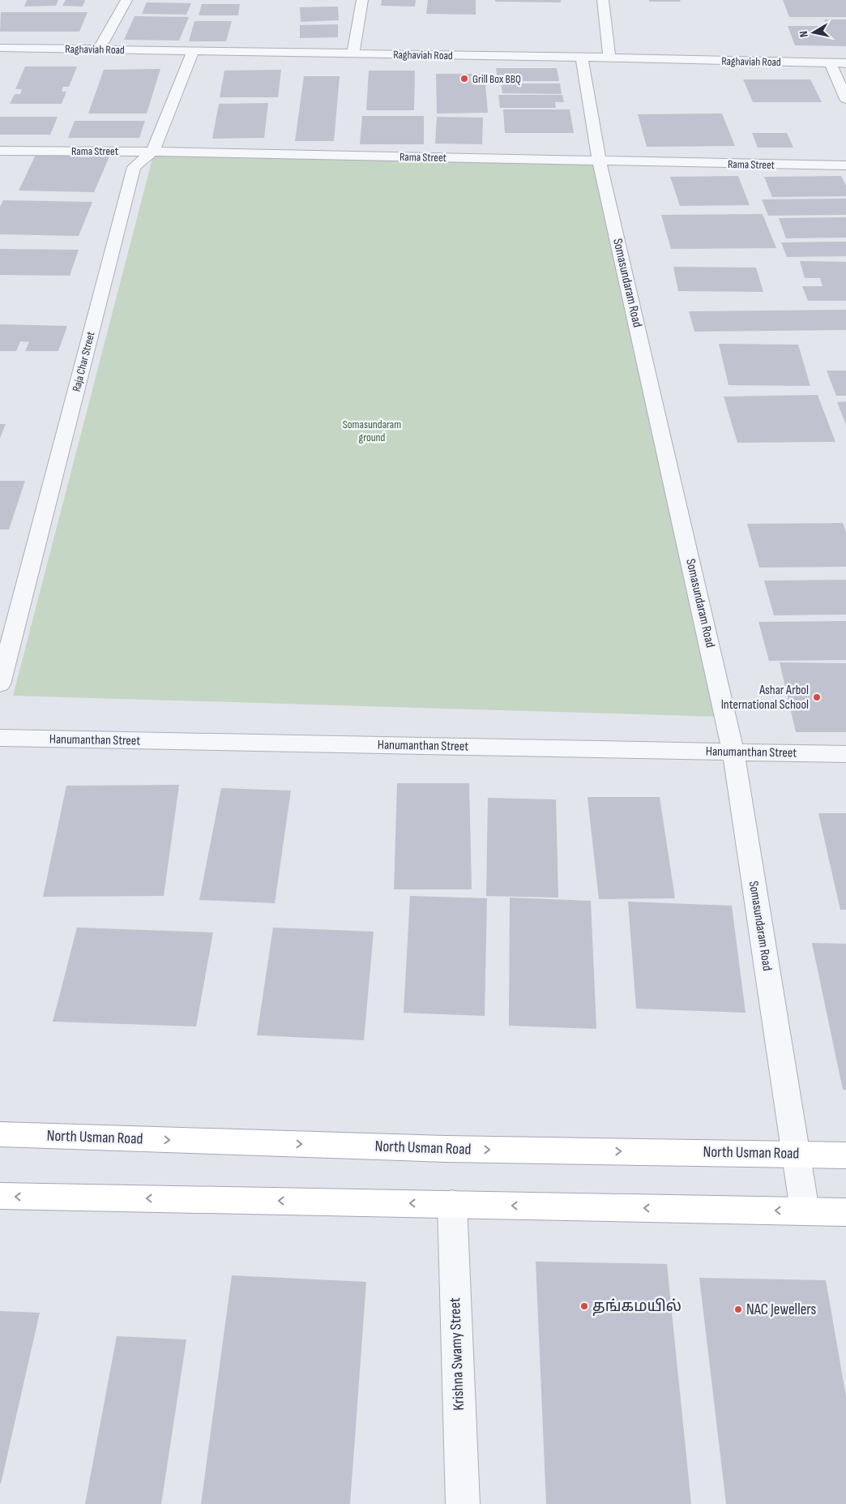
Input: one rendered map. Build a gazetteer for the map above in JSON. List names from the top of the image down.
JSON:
{
  "streets": {
    "main road": ["North Usman Road"],
    "street": [
      "Raghaviah Road",
      "Rama Street",
      "Somasundaram Road",
      "Raja Char Street",
      "Hanumanthan Street",
      "Krishna Swamy Street"
    ]
  },
  "crossings": [
    ["Raghaviah Road", "Somasundaram Road"],
    ["Raghaviah Road", "Raja Char Street"],
    ["Rama Street", "Somasundaram Road"],
    ["Rama Street", "Raja Char Street"],
    ["Somasundaram Road", "Hanumanthan Street"],
    ["Somasundaram Road", "North Usman Road"]
  ],
  "parks": ["Somasundaram ground"],
  "places": [
    "Grill Box BBQ",
    "Ashar Arbol International School",
    "தங்கமயில்",
    "NAC Jewellers"
  ],
  "north": "left"
}
